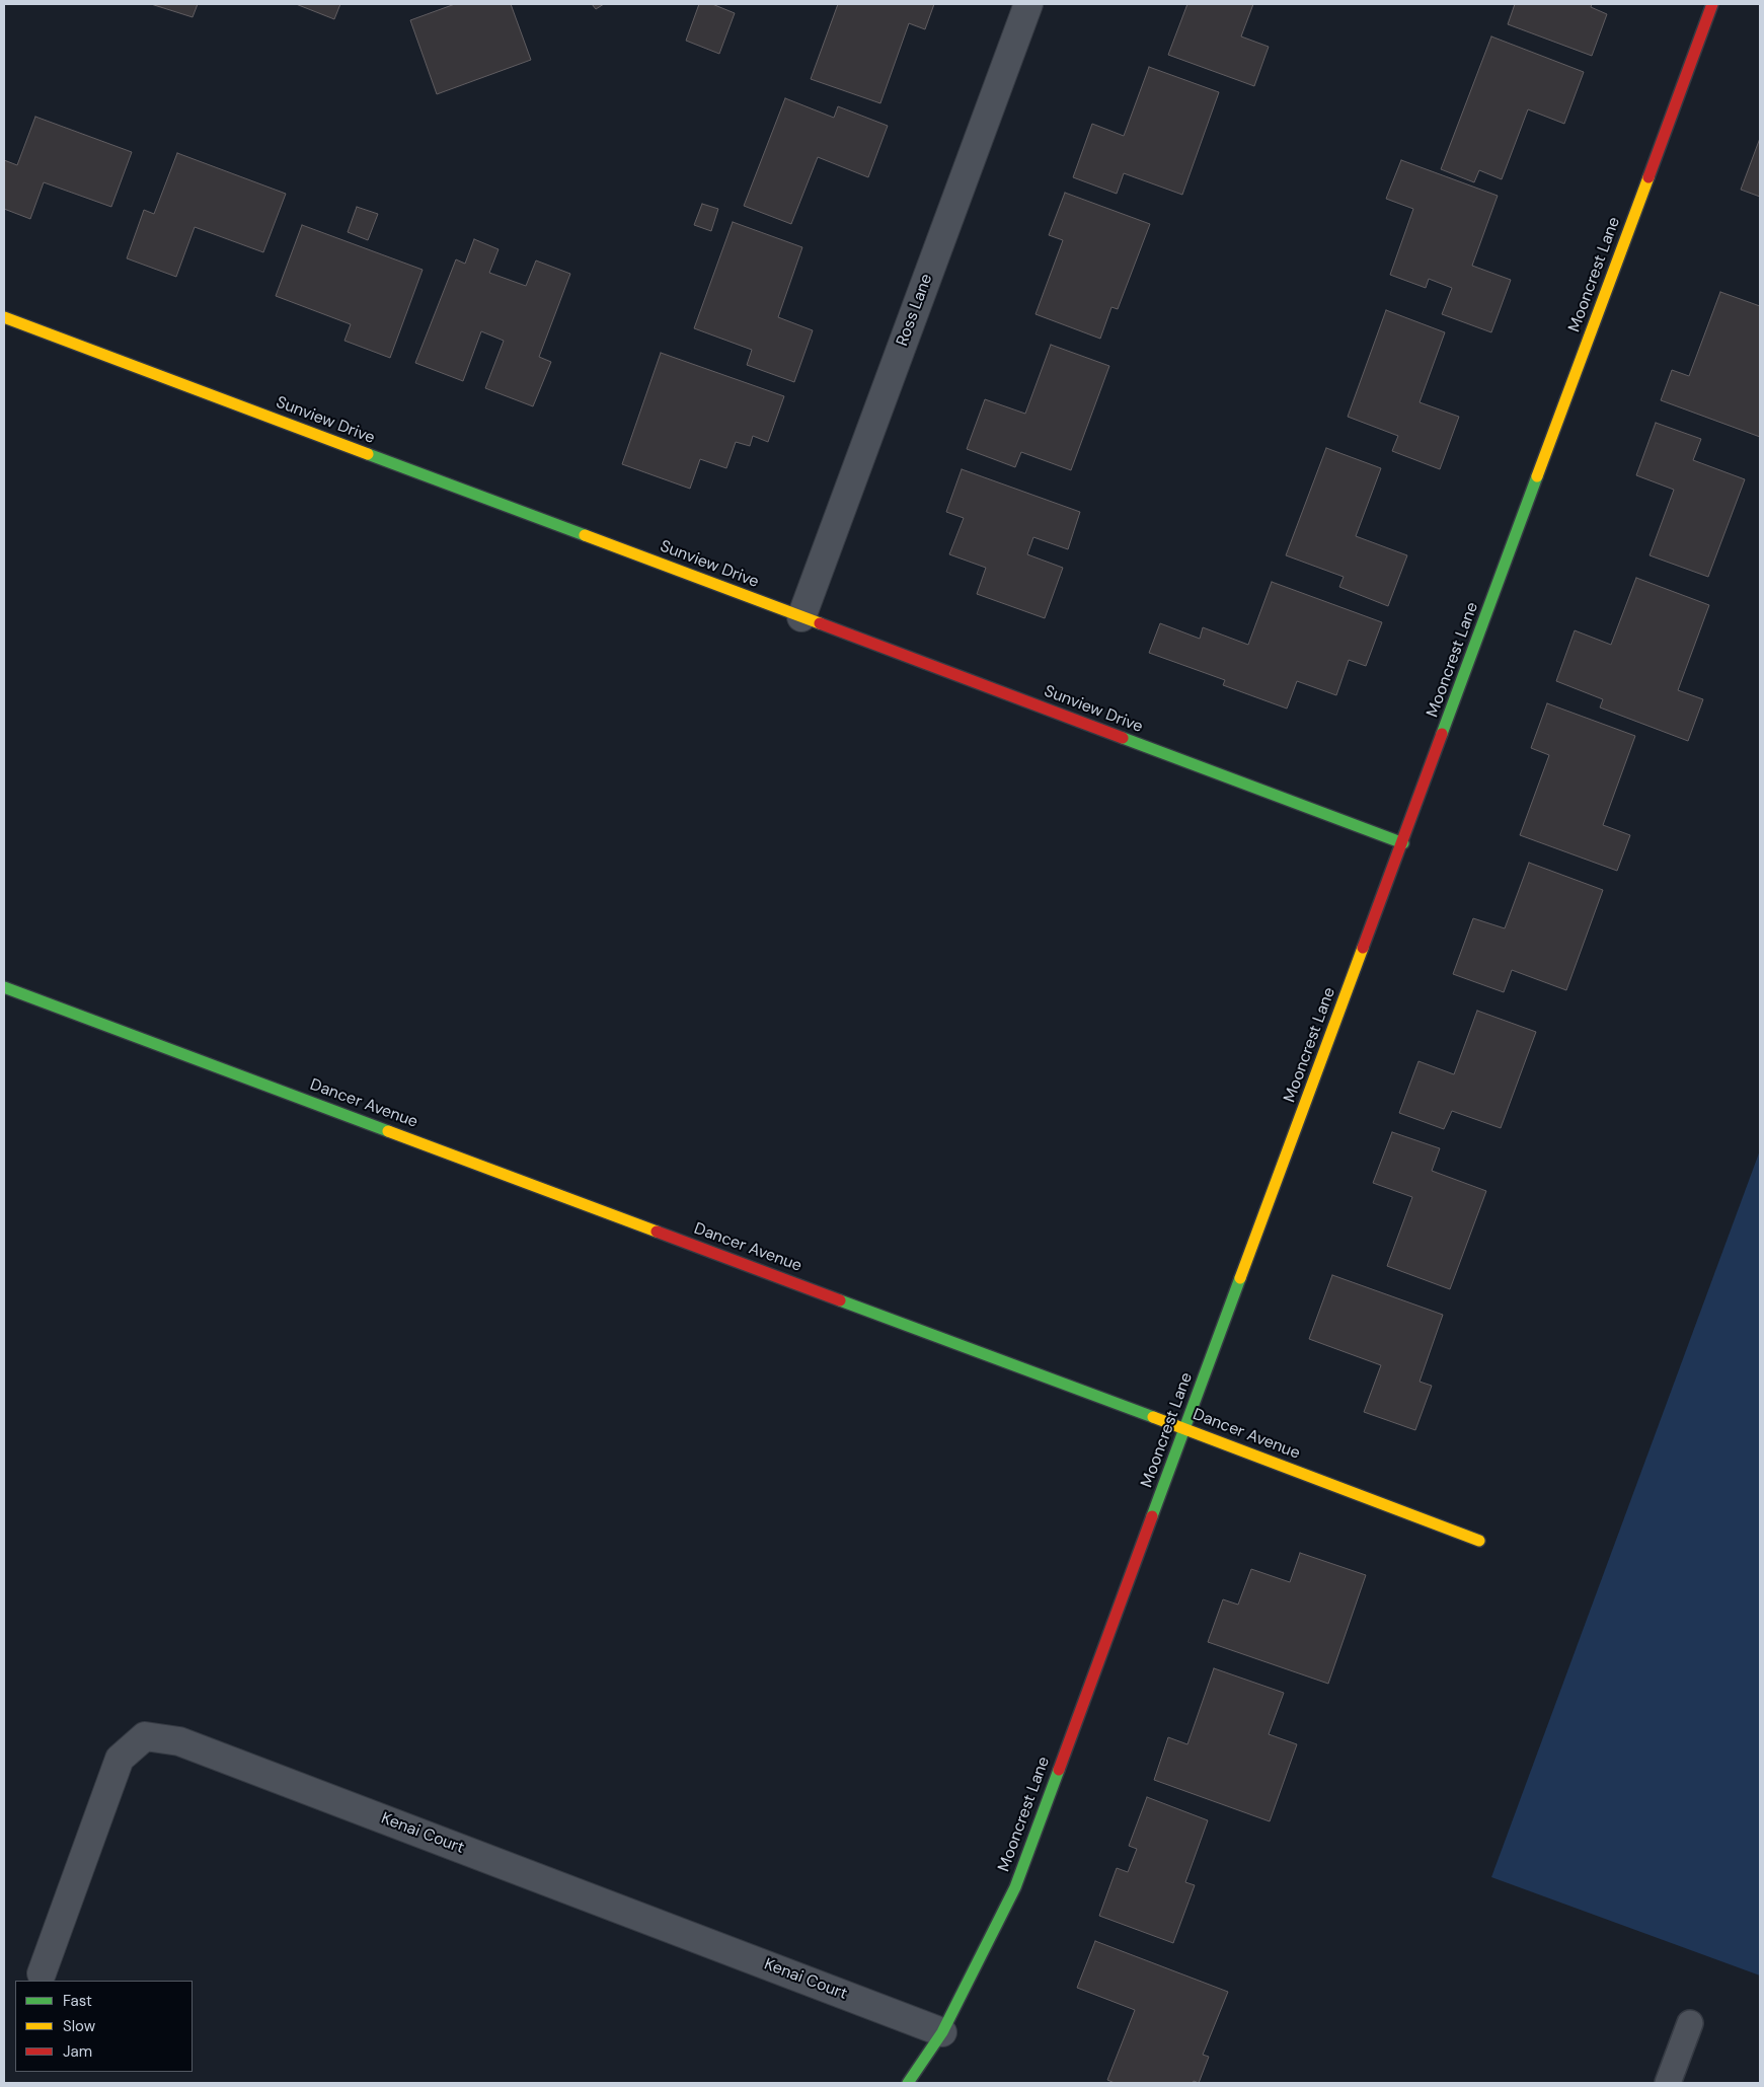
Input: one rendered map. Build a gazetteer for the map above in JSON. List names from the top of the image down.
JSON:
{
  "streets": {
    "street": [
      "Mooncrest Lane",
      "Ross Lane",
      "Sunview Drive",
      "Dancer Avenue",
      "Kenai Court"
    ]
  },
  "crossings": [
    ["Mooncrest Lane", "Sunview Drive"],
    ["Mooncrest Lane", "Dancer Avenue"],
    ["Mooncrest Lane", "Kenai Court"],
    ["Ross Lane", "Sunview Drive"]
  ],
  "legend": ["Fast", "Slow", "Jam"]
}
